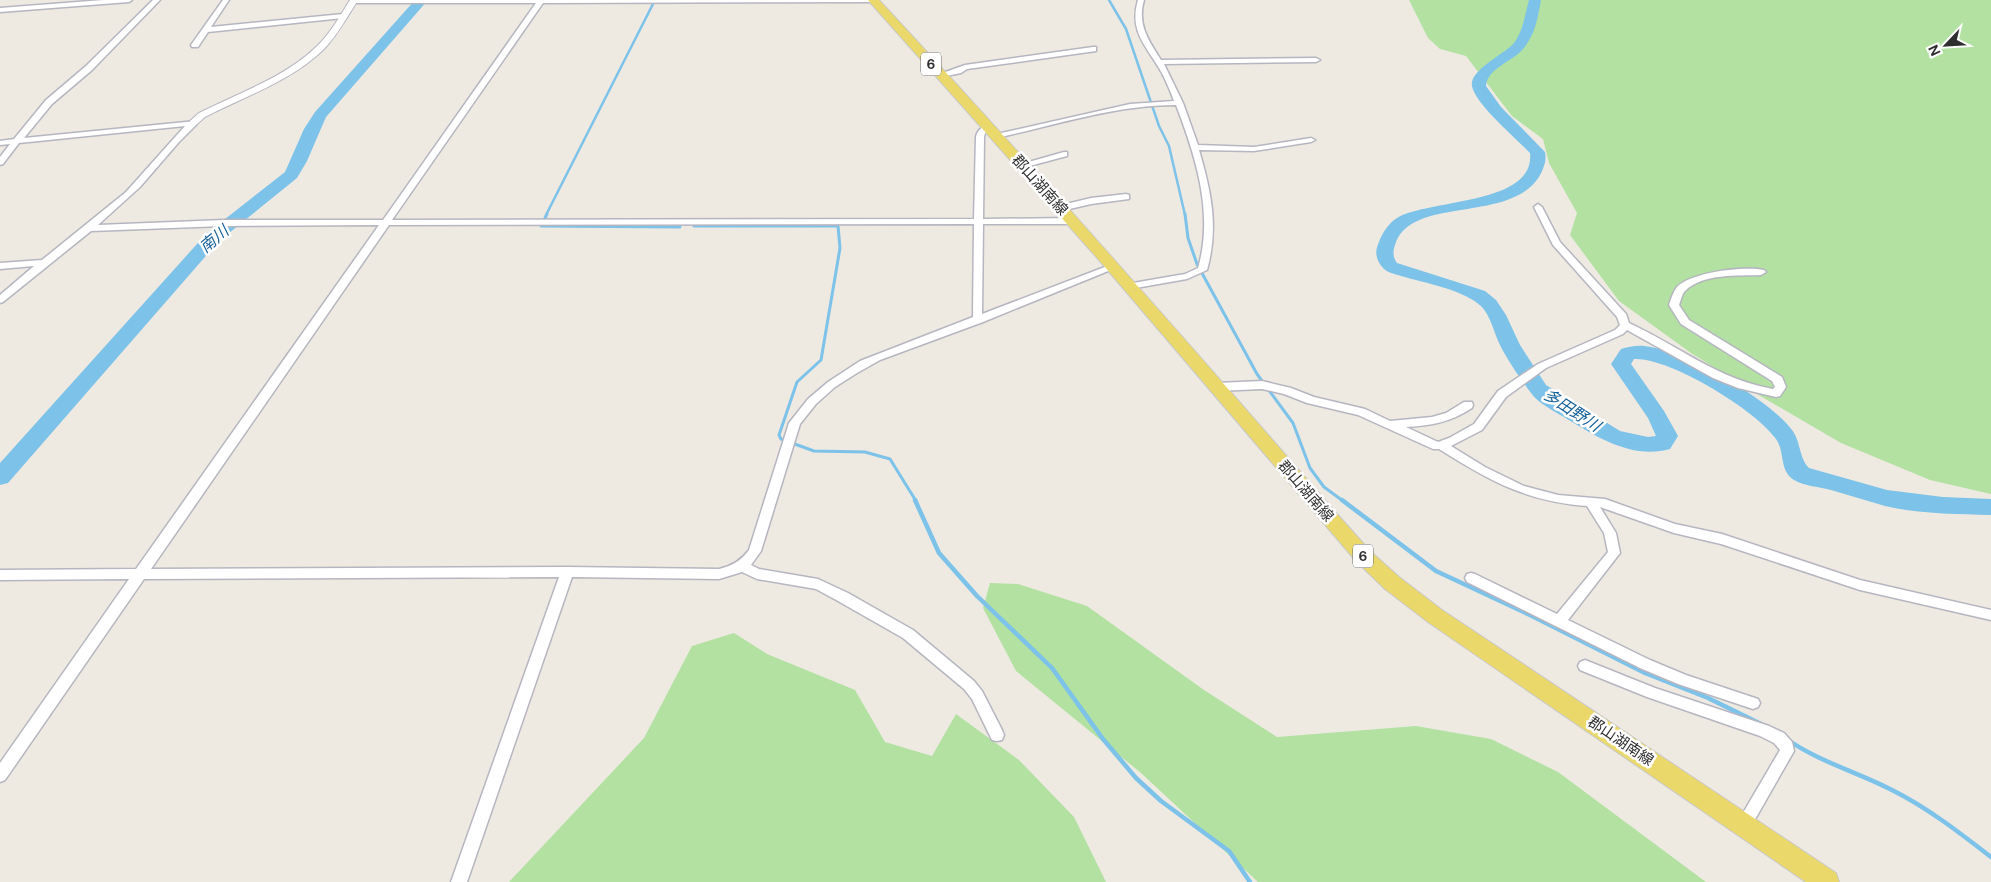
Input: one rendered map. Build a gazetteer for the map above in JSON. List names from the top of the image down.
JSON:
{
  "streets": {
    "main road": ["6", "郡山湖南線"]
  },
  "water": ["南川", "多田野川"],
  "north": "bottom left"
}
